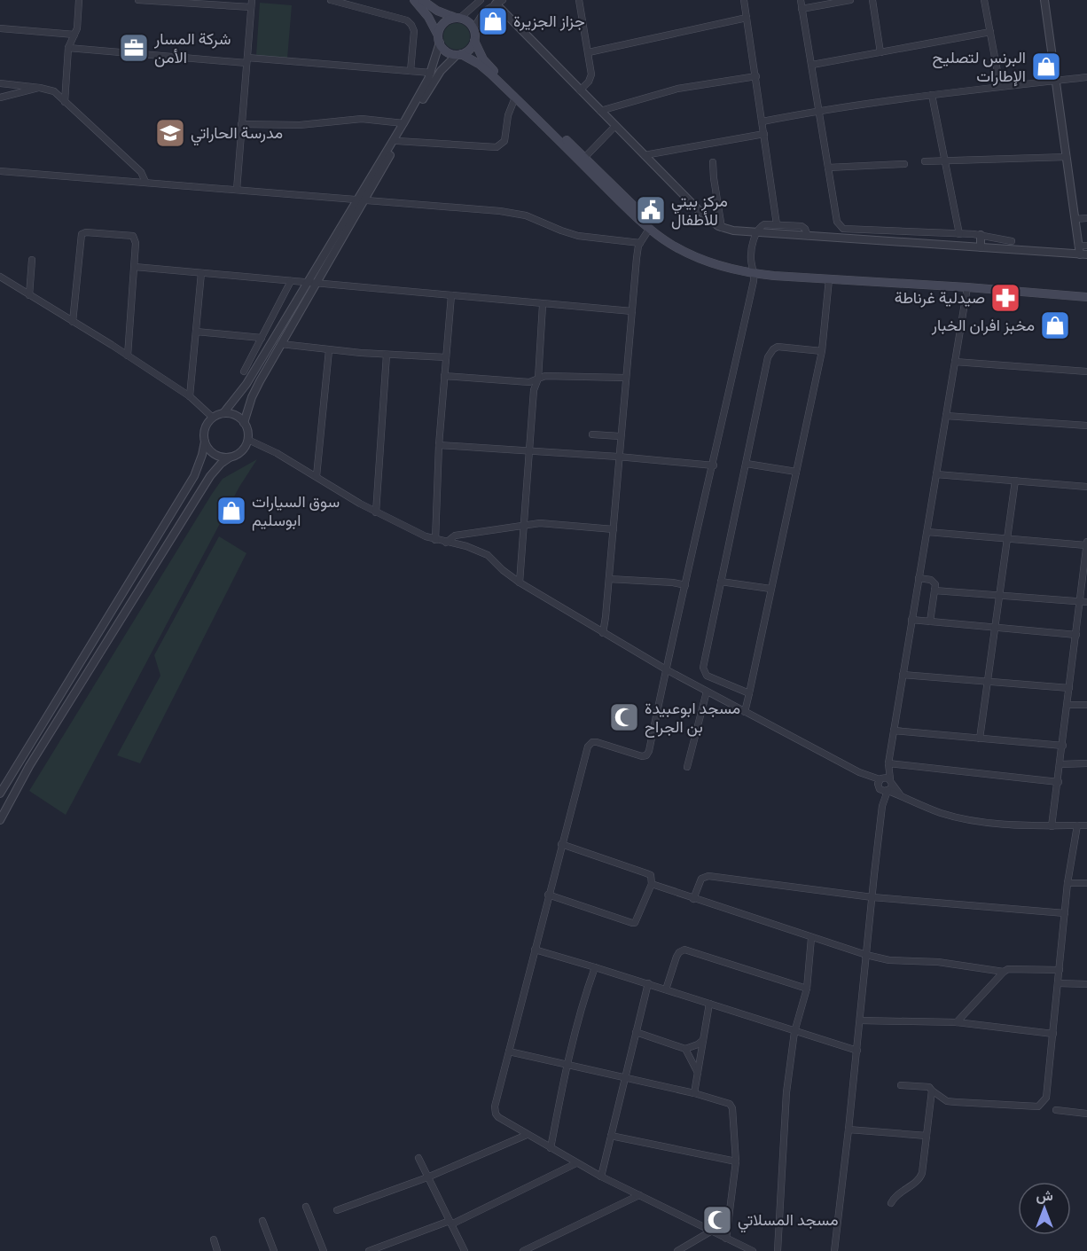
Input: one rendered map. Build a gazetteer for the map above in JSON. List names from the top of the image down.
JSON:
{
  "places": {
    "shop": [
      "جزاز الجزيرة",
      "البرنس لتصليح الإطارات",
      "مخبز افران الخبار",
      "سوق السيارات ابوسليم"
    ],
    "office": ["شركة المسار الأمن"],
    "school or university": ["مدرسة الحاراتي"],
    "public building": ["مركز بيتي للأطفال"],
    "pharmacy": ["صيدلية غرناطة"],
    "mosque": ["مسجد ابوعبيدة بن الجراح", "مسجد المسلاتي"]
  },
  "north": "top"
}
